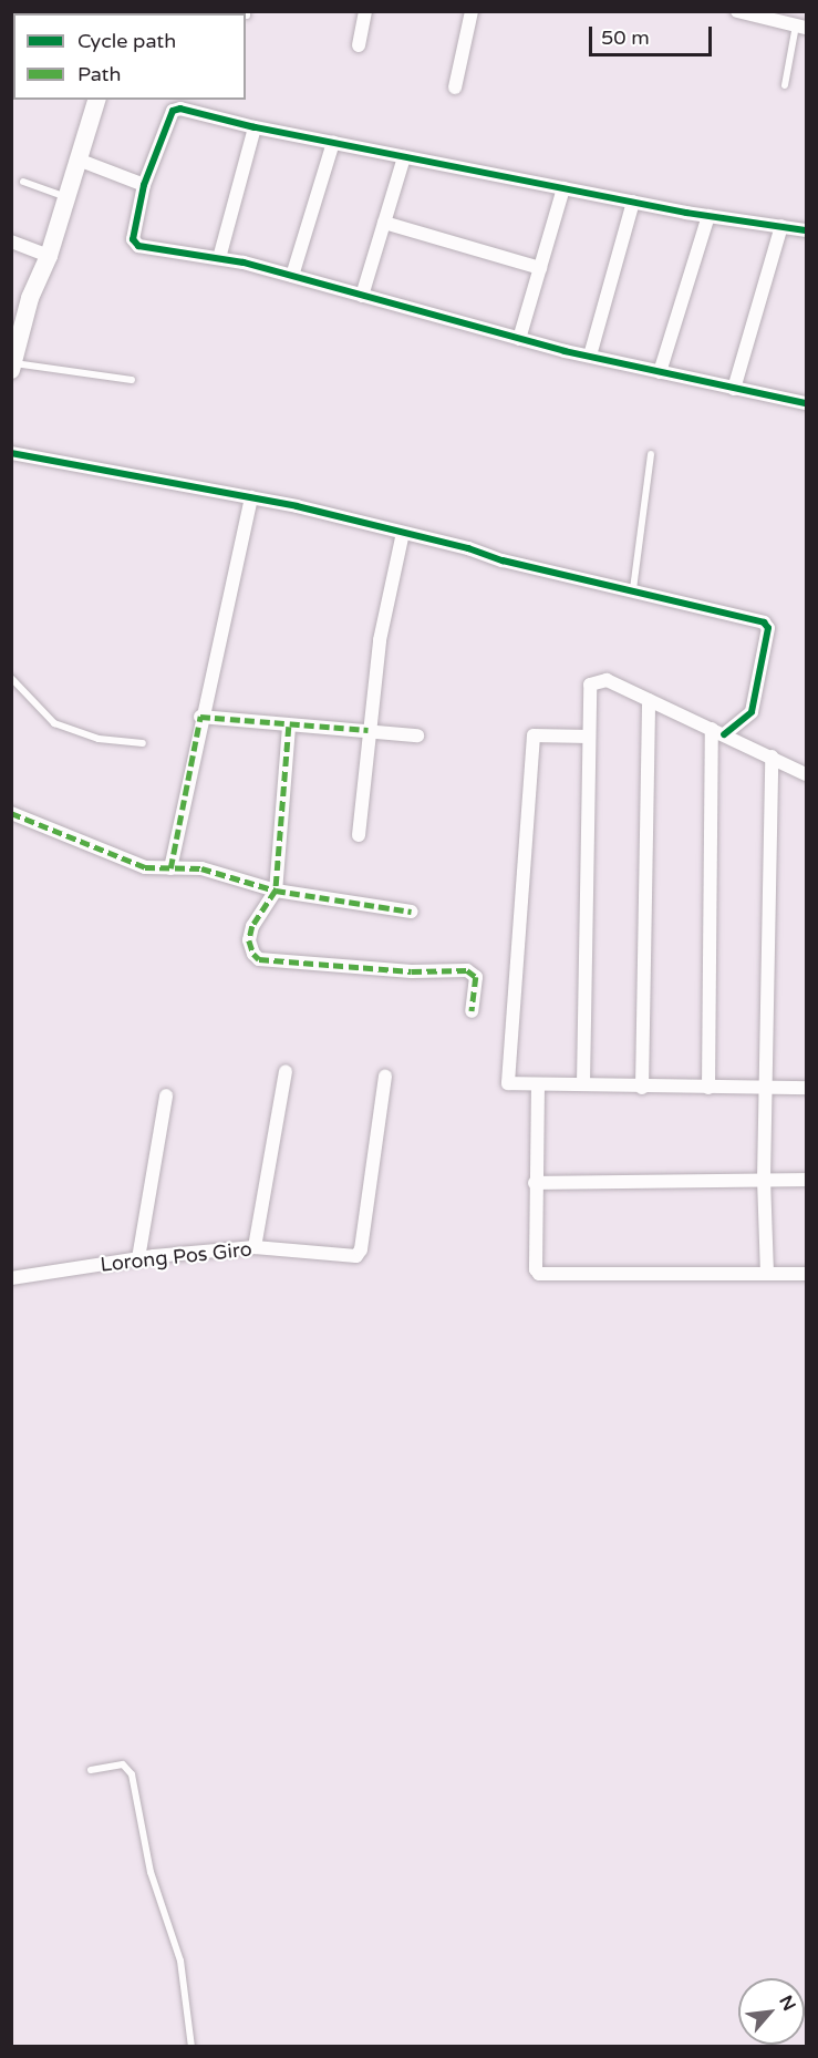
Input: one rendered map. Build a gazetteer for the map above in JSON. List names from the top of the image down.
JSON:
{
  "streets": {
    "street": ["Lorong Pos Giro"]
  },
  "legend": ["Cycle path", "Path"],
  "scale_bar": "50 m",
  "north": "top right"
}
